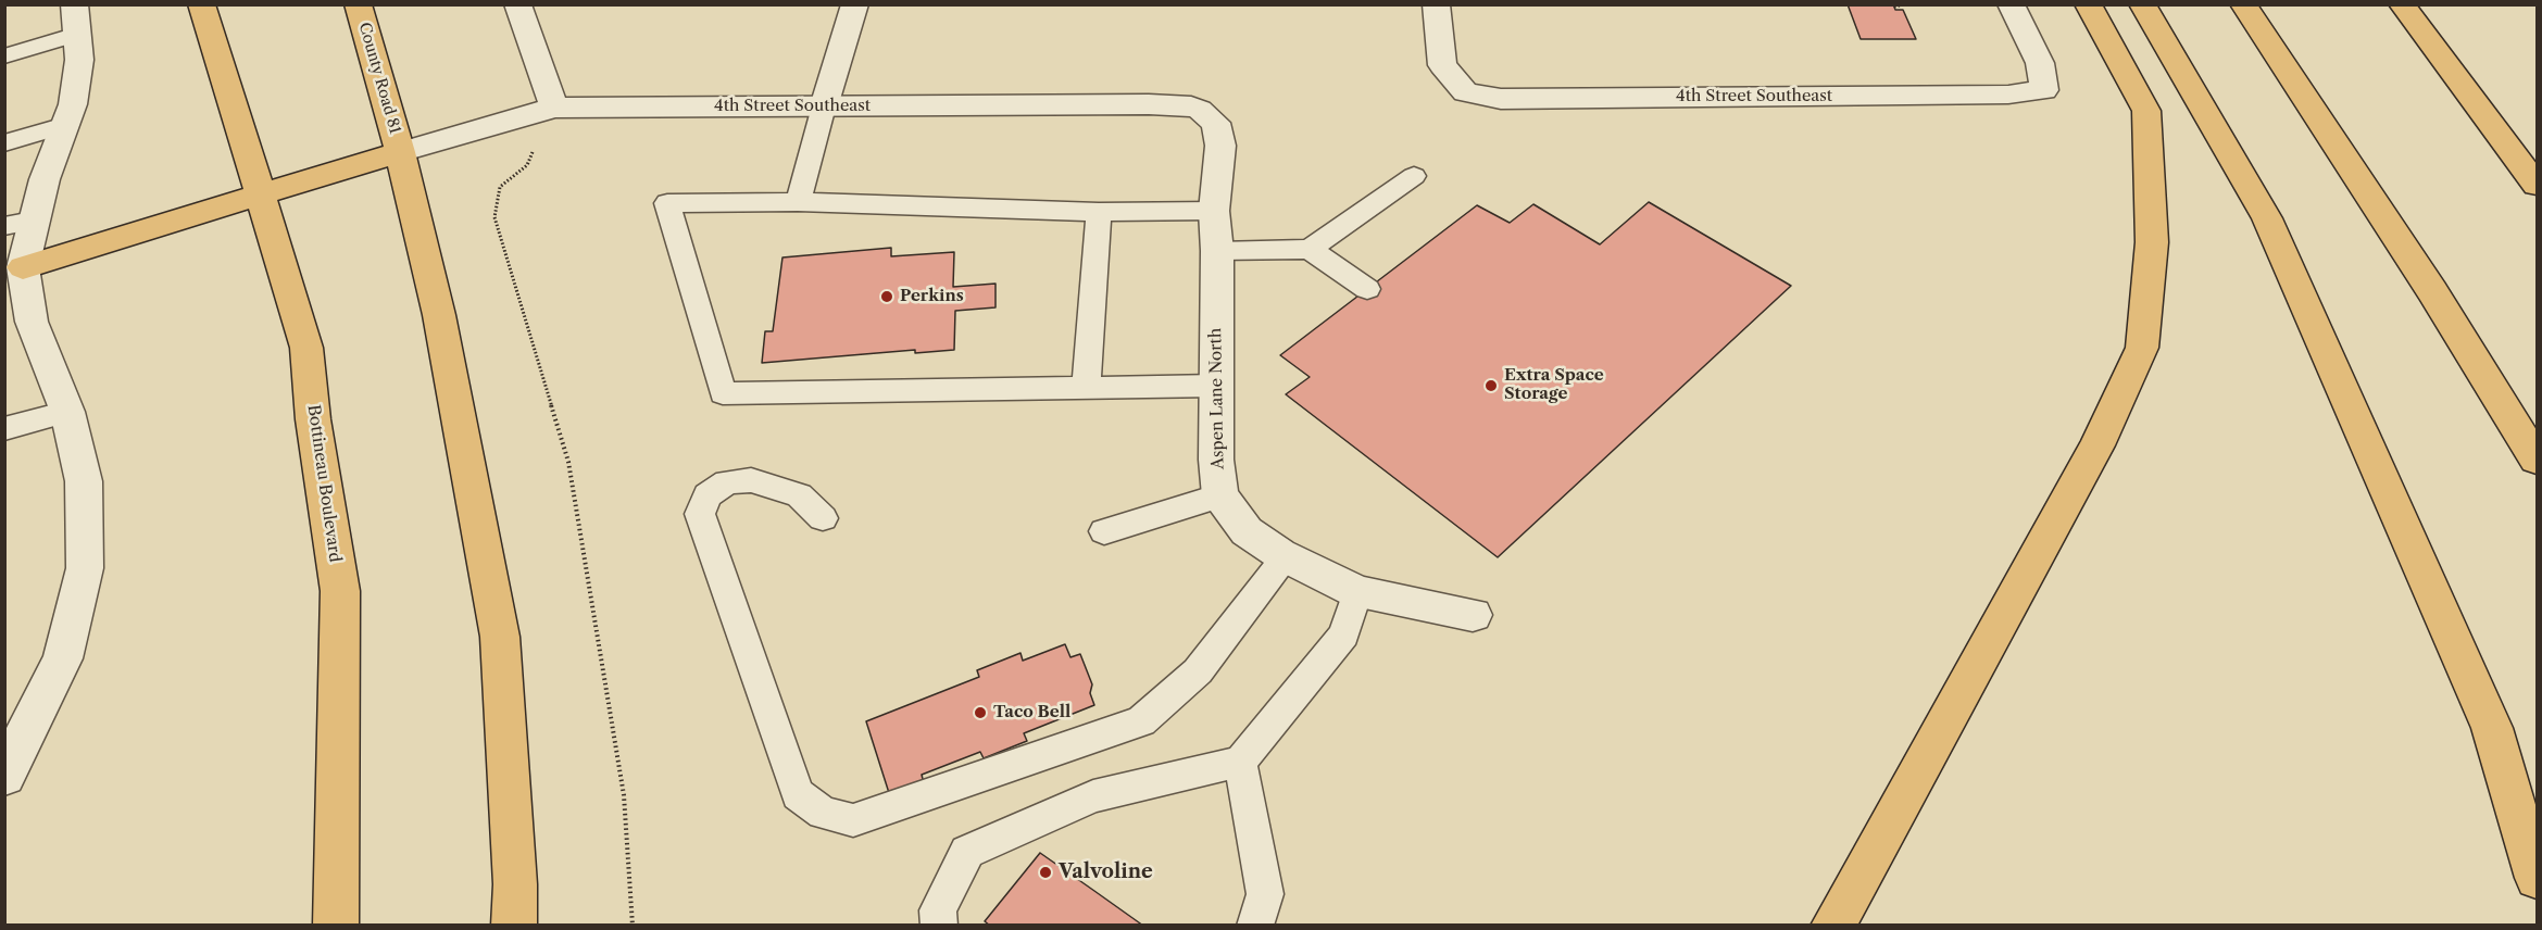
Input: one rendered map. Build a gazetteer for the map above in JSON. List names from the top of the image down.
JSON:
{
  "streets": {
    "highway": ["County Road 81", "Bottineau Boulevard"],
    "street": ["4th Street Southeast", "Aspen Lane North"]
  },
  "crossings": [
    ["County Road 81", "4th Street Southeast"],
    ["4th Street Southeast", "Aspen Lane North"]
  ],
  "places": [
    "Perkins",
    "Extra Space Storage",
    "Taco Bell",
    "Valvoline"
  ]
}
